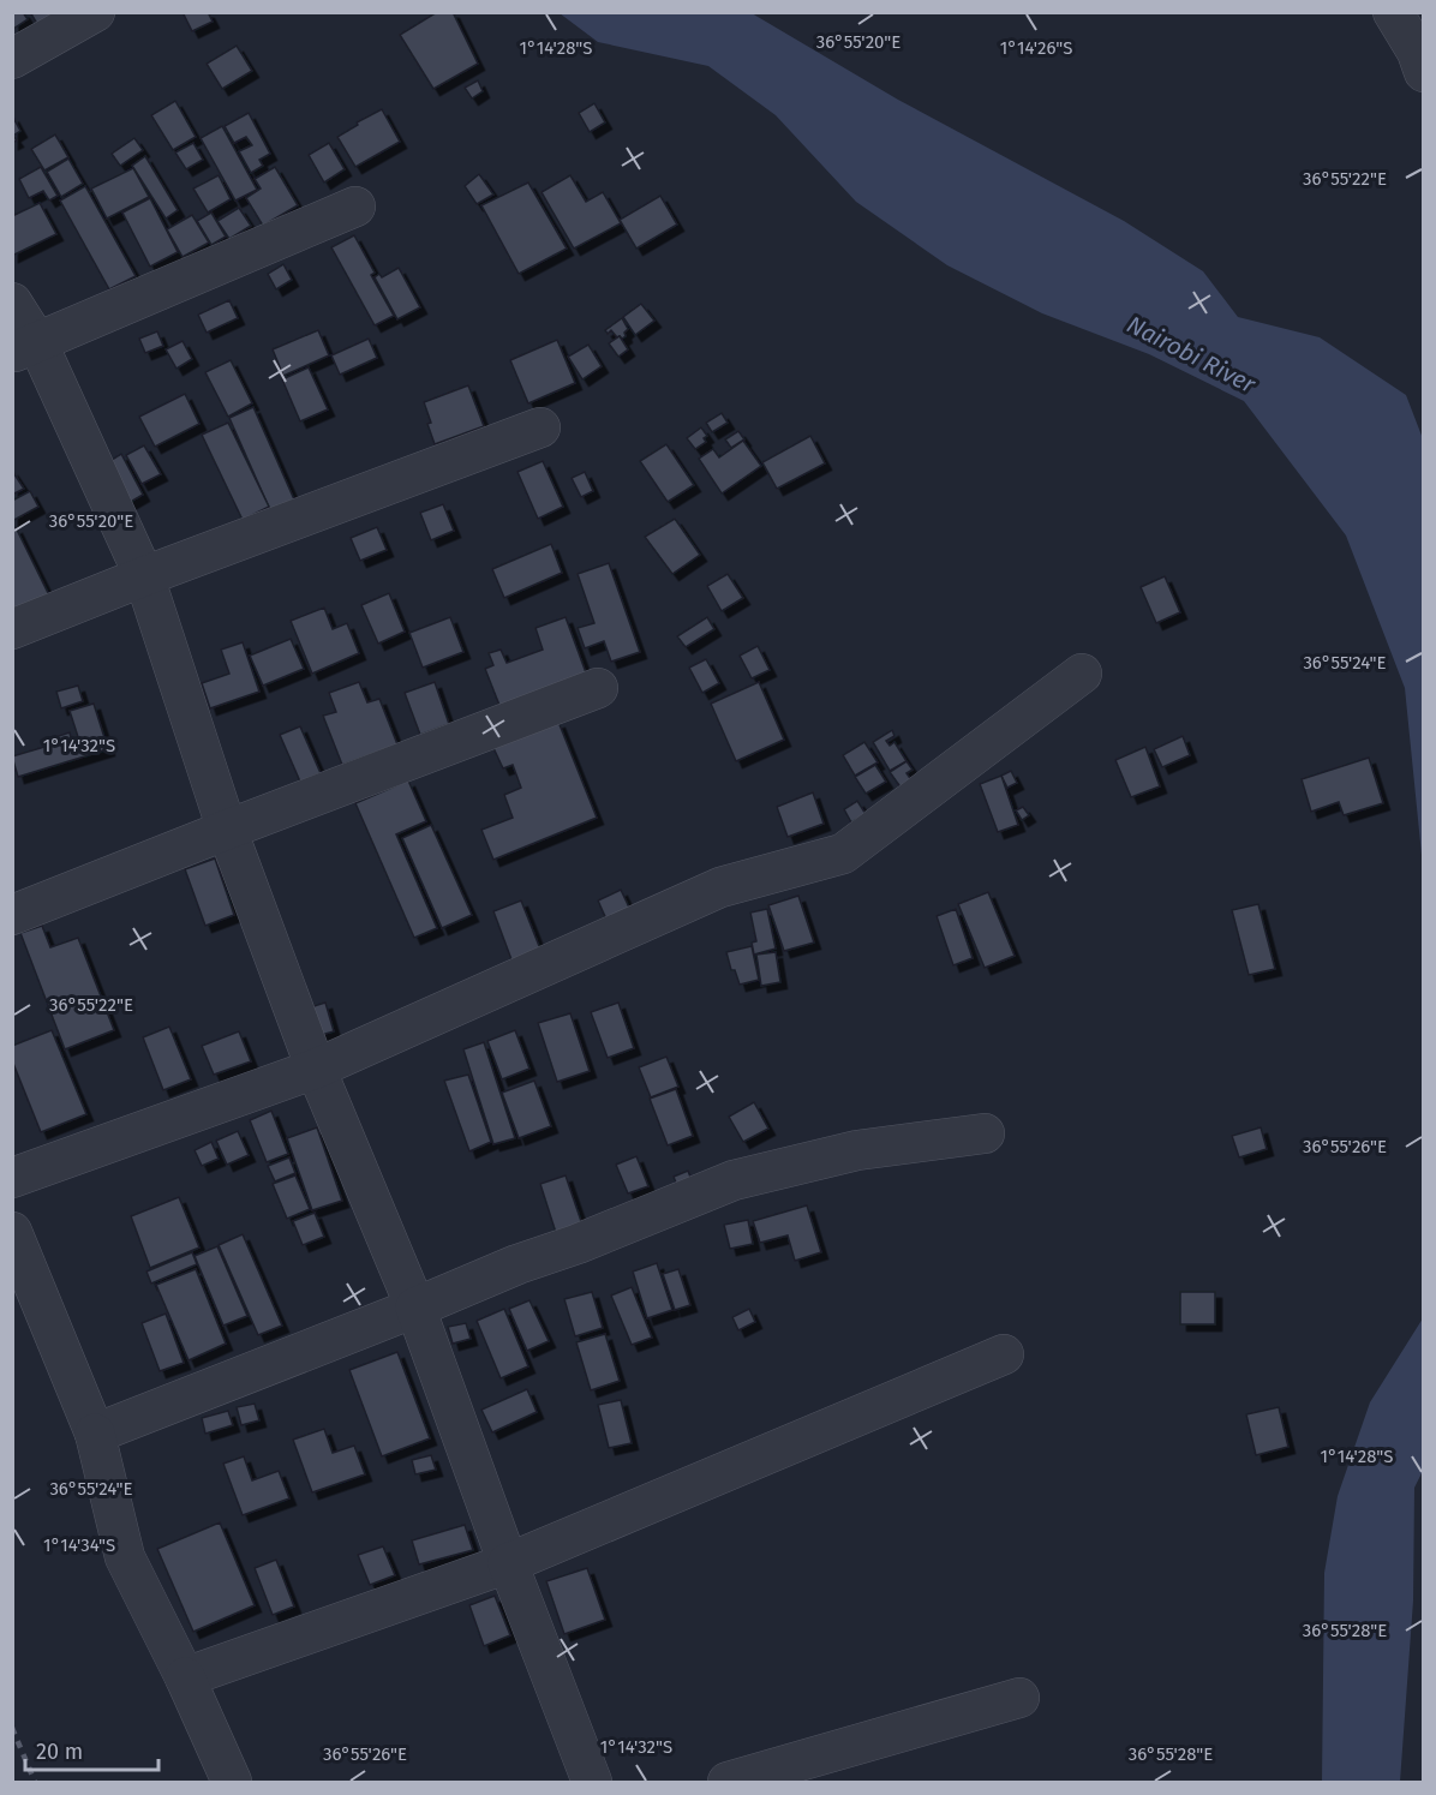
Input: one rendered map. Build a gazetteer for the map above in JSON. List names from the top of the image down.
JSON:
{
  "water": ["Nairobi River"],
  "scale_bar": "20 m",
  "coordinates": [
    "36°55'20\"E",
    "1°14'28\"S",
    "1°14'26\"S",
    "36°55'22\"E",
    "36°55'24\"E",
    "1°14'32\"S",
    "36°55'26\"E",
    "1°14'34\"S",
    "36°55'28\"E"
  ]
}
